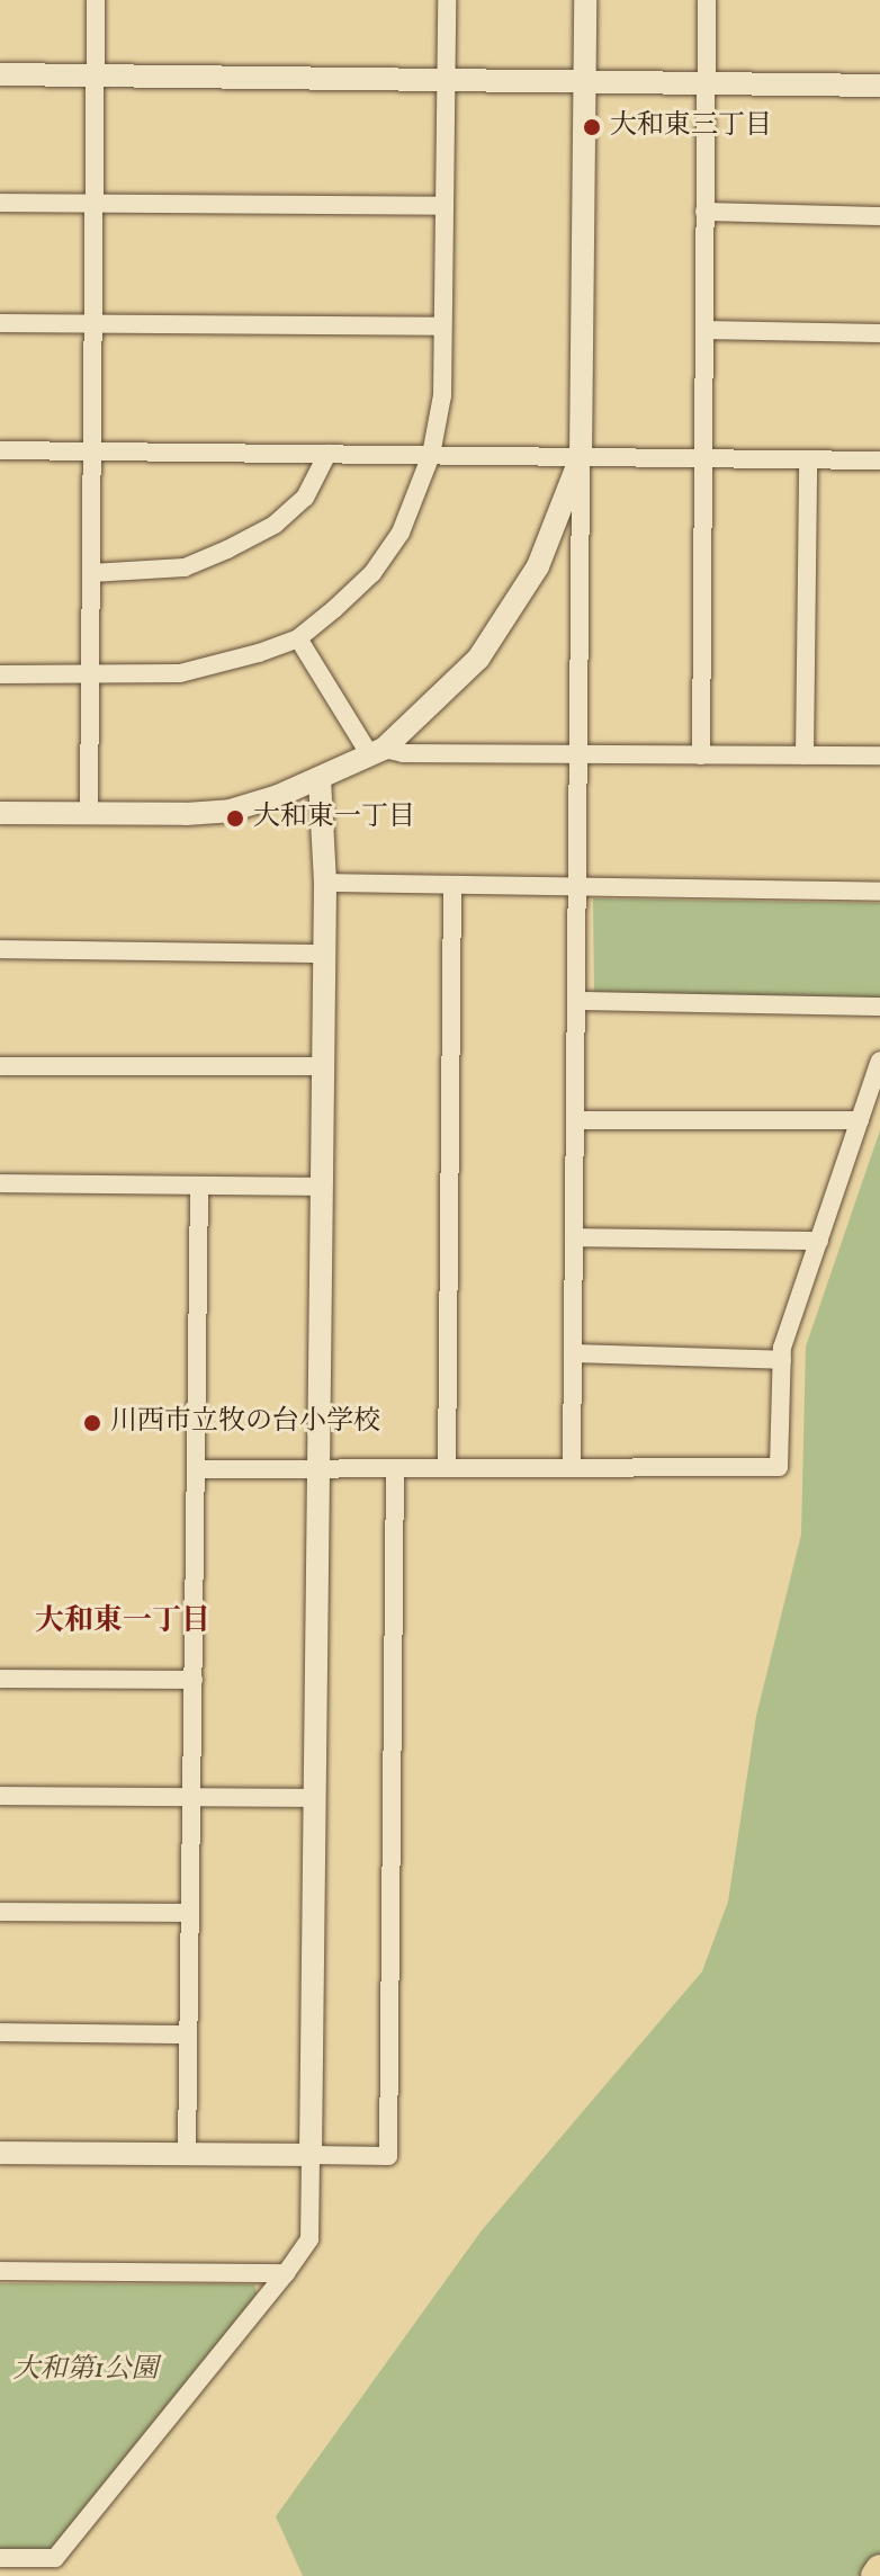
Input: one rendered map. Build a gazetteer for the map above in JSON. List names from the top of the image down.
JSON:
{
  "districts": ["大和東一丁目"],
  "parks": ["大和第1公園"],
  "places": ["大和東三丁目", "大和東一丁目", "川西市立牧の台小学校"]
}
